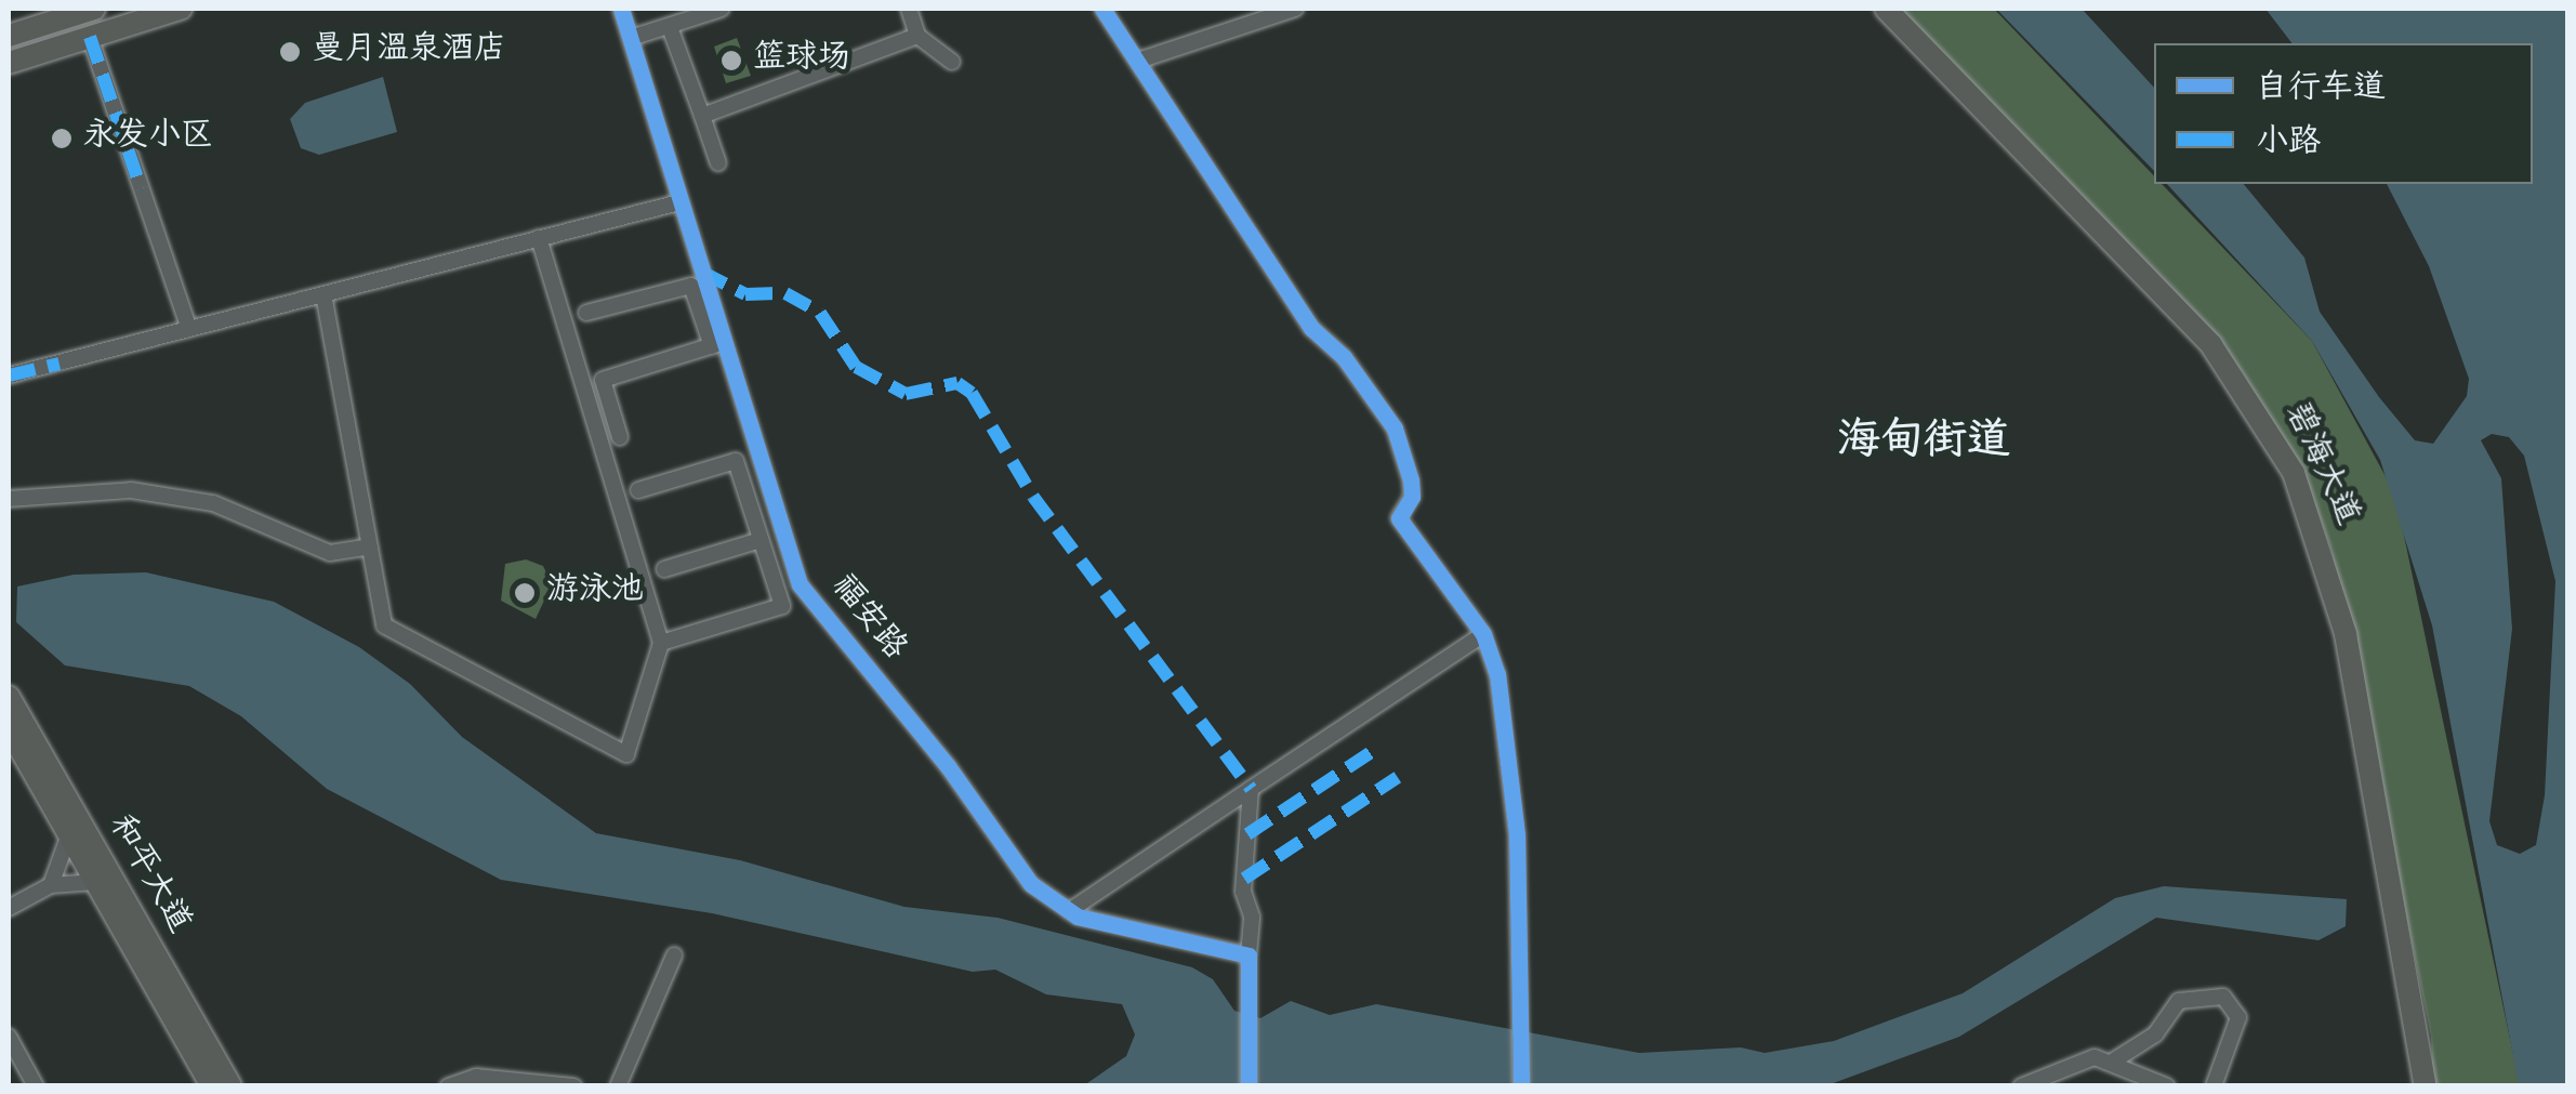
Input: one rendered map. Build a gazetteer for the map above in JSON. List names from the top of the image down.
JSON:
{
  "streets": {
    "main road": ["碧海大道", "和平大道"],
    "street": ["福安路"]
  },
  "districts": ["海甸街道"],
  "places": [
    "曼月温泉酒店",
    "篮球场",
    "永发小区",
    "游泳池"
  ],
  "legend": ["自行车道", "小路"]
}
